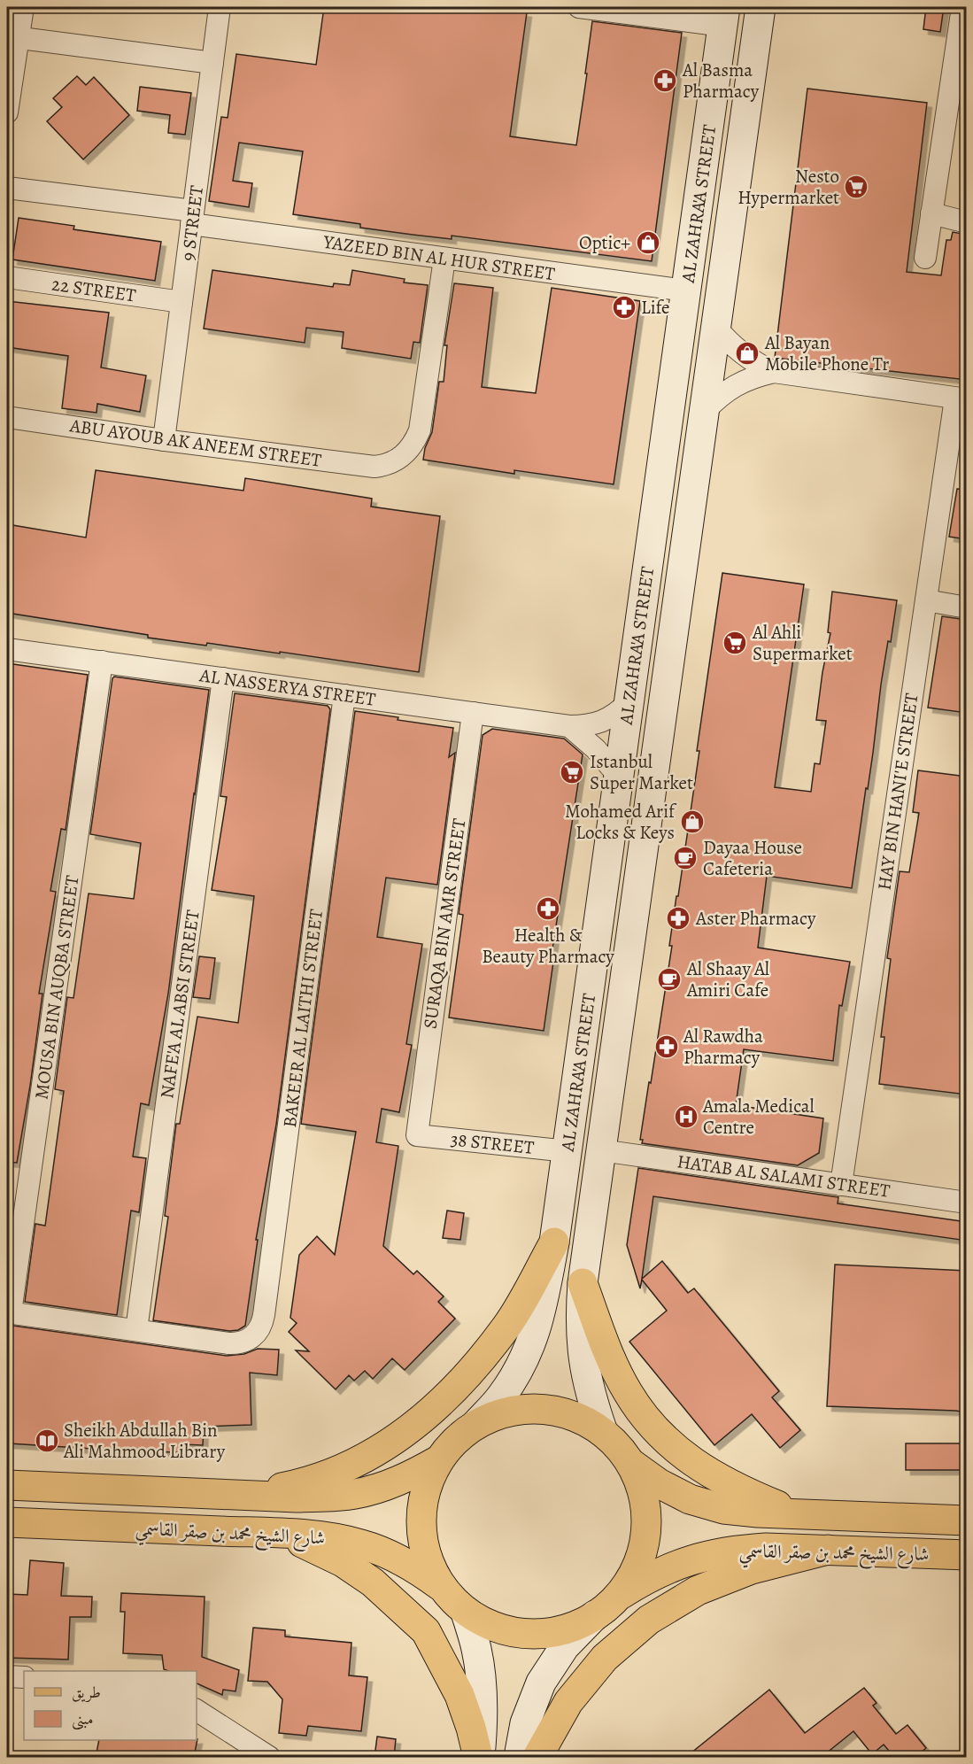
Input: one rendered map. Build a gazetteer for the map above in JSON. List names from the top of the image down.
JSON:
{
  "streets": {
    "main road": ["AL ZAHRA'A STREET", "شارع الشيخ محمد بن صقر القاسمي"],
    "street": [
      "9 STREET",
      "YAZEED BIN AL HUR STREET",
      "22 STREET",
      "ABU AYOUB AK ANEEM STREET",
      "AL NASSERYA STREET",
      "HAY BIN HANI'E STREET",
      "SURAQA BIN AMR STREET",
      "MOUSA BIN AUQBA STREET",
      "NAFE'A AL ABSI STREET",
      "BAKEER AL LAITHI STREET",
      "38 STREET",
      "HATAB AL SALAMI STREET"
    ]
  },
  "crossings": [
    ["AL ZAHRA'A STREET", "YAZEED BIN AL HUR STREET"],
    ["AL ZAHRA'A STREET", "AL NASSERYA STREET"],
    ["AL ZAHRA'A STREET", "38 STREET"],
    ["AL ZAHRA'A STREET", "HATAB AL SALAMI STREET"],
    ["9 STREET", "YAZEED BIN AL HUR STREET"],
    ["9 STREET", "22 STREET"],
    ["9 STREET", "ABU AYOUB AK ANEEM STREET"],
    ["YAZEED BIN AL HUR STREET", "ABU AYOUB AK ANEEM STREET"],
    ["AL NASSERYA STREET", "SURAQA BIN AMR STREET"],
    ["AL NASSERYA STREET", "MOUSA BIN AUQBA STREET"],
    ["AL NASSERYA STREET", "NAFE'A AL ABSI STREET"],
    ["AL NASSERYA STREET", "BAKEER AL LAITHI STREET"],
    ["HAY BIN HANI'E STREET", "HATAB AL SALAMI STREET"],
    ["SURAQA BIN AMR STREET", "38 STREET"],
    ["NAFE'A AL ABSI STREET", "BAKEER AL LAITHI STREET"]
  ],
  "places": {
    "pharmacy": [
      "Al Basma Pharmacy",
      "Life",
      "Health & Beauty Pharmacy",
      "Aster Pharmacy",
      "Al Rawdha Pharmacy"
    ],
    "supermarket": ["Nesto Hypermarket", "Al Ahli Supermarket", "Istanbul Super Market"],
    "shop": ["Optic+", "Al Bayan Mobile Phone Tr", "Mohamed Arif Locks & Keys"],
    "cafe": ["Dayaa House Cafeteria", "Al Shaay Al Amiri Cafe"],
    "hospital": ["Amala Medical Centre"],
    "library": ["Sheikh Abdullah Bin Ali Mahmood Library"]
  },
  "legend": ["طريق", "مبنى"]
}
